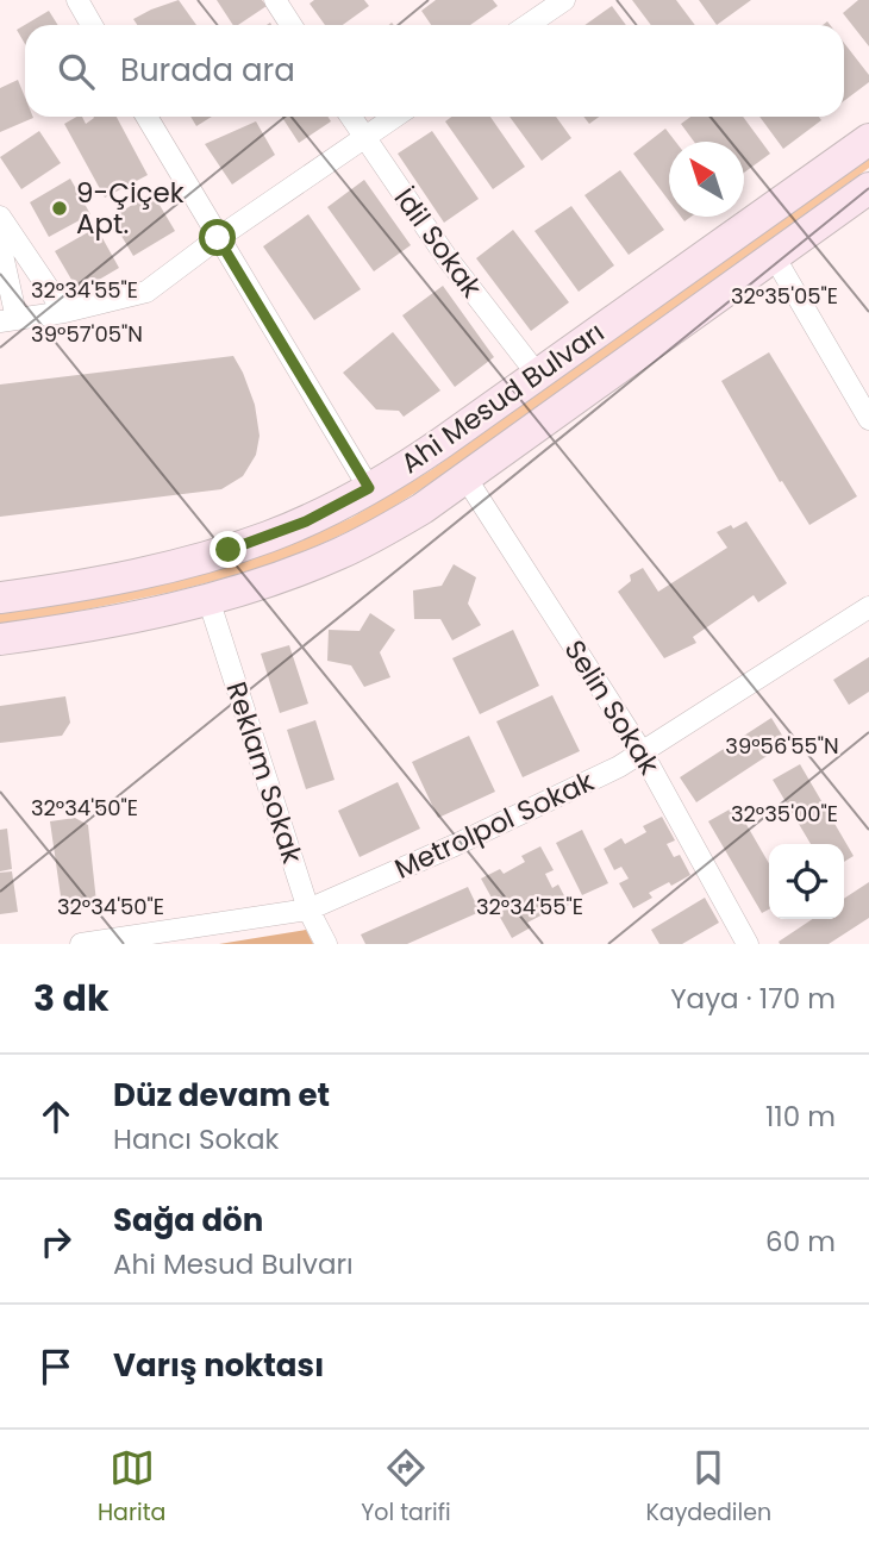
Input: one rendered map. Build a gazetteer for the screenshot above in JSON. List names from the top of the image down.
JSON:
{
  "streets": {
    "main road": ["Ahi Mesud Bulvarı"],
    "street": [
      "İdil Sokak",
      "Selin Sokak",
      "Reklam Sokak",
      "Metrolpol Sokak"
    ]
  },
  "crossings": [
    ["İdil Sokak", "Ahi Mesud Bulvarı"],
    ["Ahi Mesud Bulvarı", "Selin Sokak"],
    ["Ahi Mesud Bulvarı", "Reklam Sokak"],
    ["Selin Sokak", "Metrolpol Sokak"],
    ["Reklam Sokak", "Metrolpol Sokak"]
  ],
  "places": ["9-Çiçek Apt."],
  "north": "top left",
  "page": {
    "search": "Burada ara",
    "heading": ["3 dk", "Yaya · 170 m"],
    "list": [
      ["Düz devam et", "Hancı Sokak", "110 m"],
      ["Sağa dön", "Ahi Mesud Bulvarı", "60 m"],
      "Varış noktası"
    ],
    "nav": ["Harita", "Yol tarifi", "Kaydedilen"]
  },
  "coordinates": [
    "32°34'55\"E",
    "32°35'05\"E",
    "39°57'05\"N",
    "39°56'55\"N",
    "32°34'50\"E",
    "32°35'00\"E"
  ]
}
